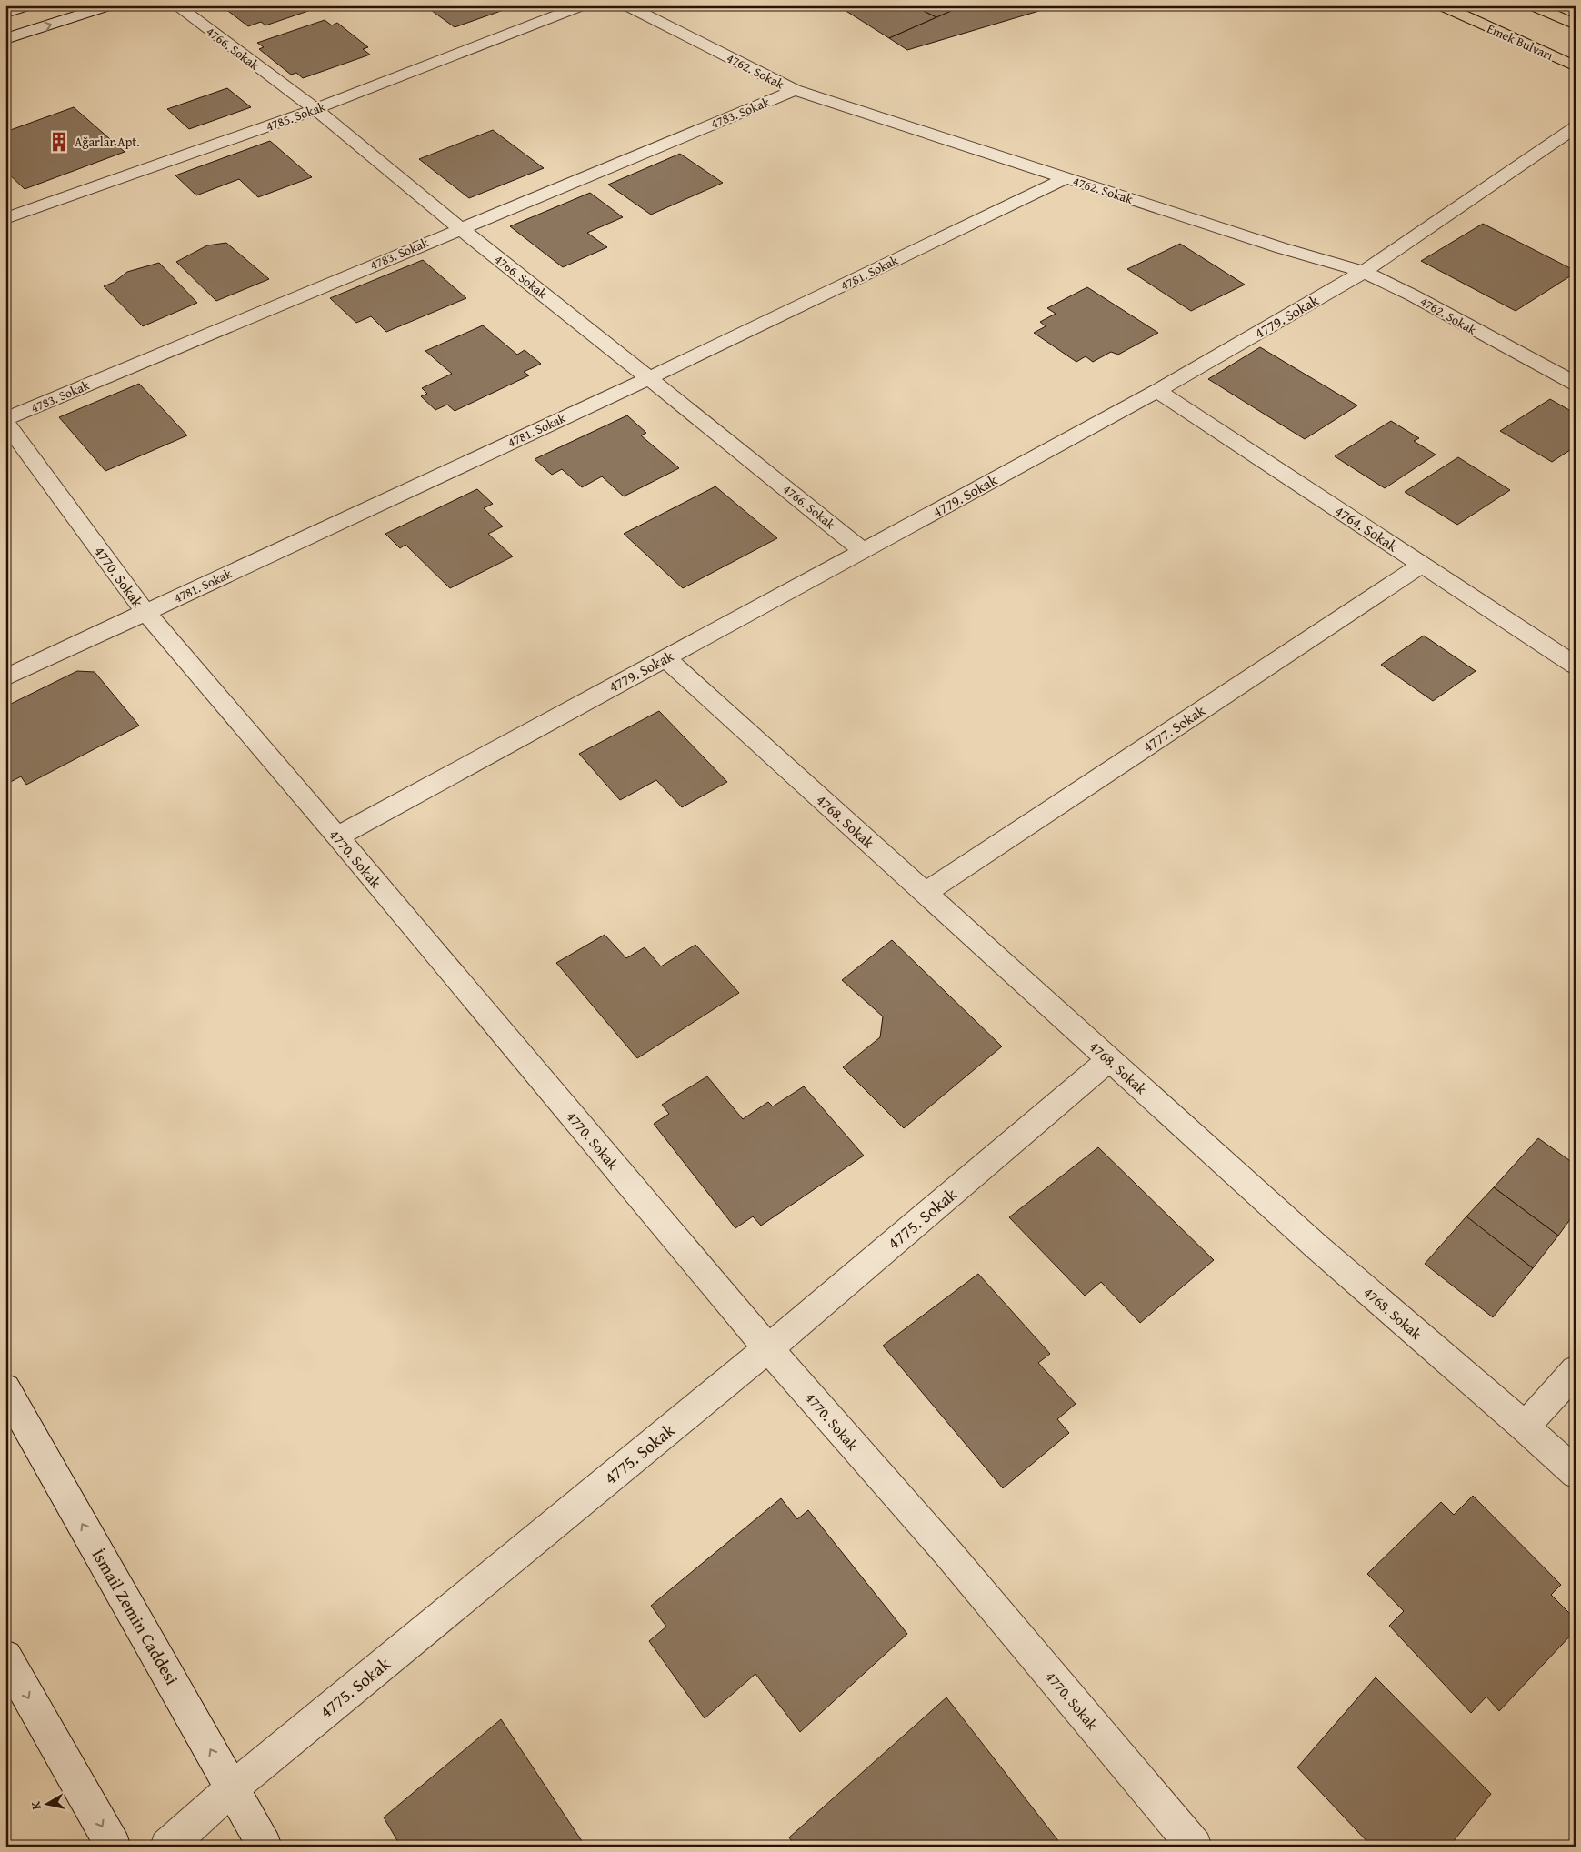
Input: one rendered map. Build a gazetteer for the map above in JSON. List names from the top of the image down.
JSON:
{
  "streets": {
    "highway": ["Emek Bulvarı"],
    "street": [
      "4766. Sokak",
      "4762. Sokak",
      "4783. Sokak",
      "4785. Sokak",
      "4781. Sokak",
      "4779. Sokak",
      "4764. Sokak",
      "4770. Sokak",
      "4777. Sokak",
      "4768. Sokak",
      "4775. Sokak",
      "İsmail Zemin Caddesi"
    ]
  },
  "crossings": [
    ["4766. Sokak", "4783. Sokak"],
    ["4766. Sokak", "4785. Sokak"],
    ["4766. Sokak", "4781. Sokak"],
    ["4766. Sokak", "4779. Sokak"],
    ["4762. Sokak", "4783. Sokak"],
    ["4762. Sokak", "4781. Sokak"],
    ["4762. Sokak", "4779. Sokak"],
    ["4781. Sokak", "4770. Sokak"],
    ["4779. Sokak", "4764. Sokak"],
    ["4779. Sokak", "4770. Sokak"],
    ["4779. Sokak", "4768. Sokak"],
    ["4764. Sokak", "4777. Sokak"],
    ["4770. Sokak", "4775. Sokak"],
    ["4777. Sokak", "4768. Sokak"],
    ["4768. Sokak", "4775. Sokak"],
    ["4775. Sokak", "İsmail Zemin Caddesi"]
  ],
  "places": {
    "building": ["Ağarlar Apt."]
  },
  "north": "left"
}
